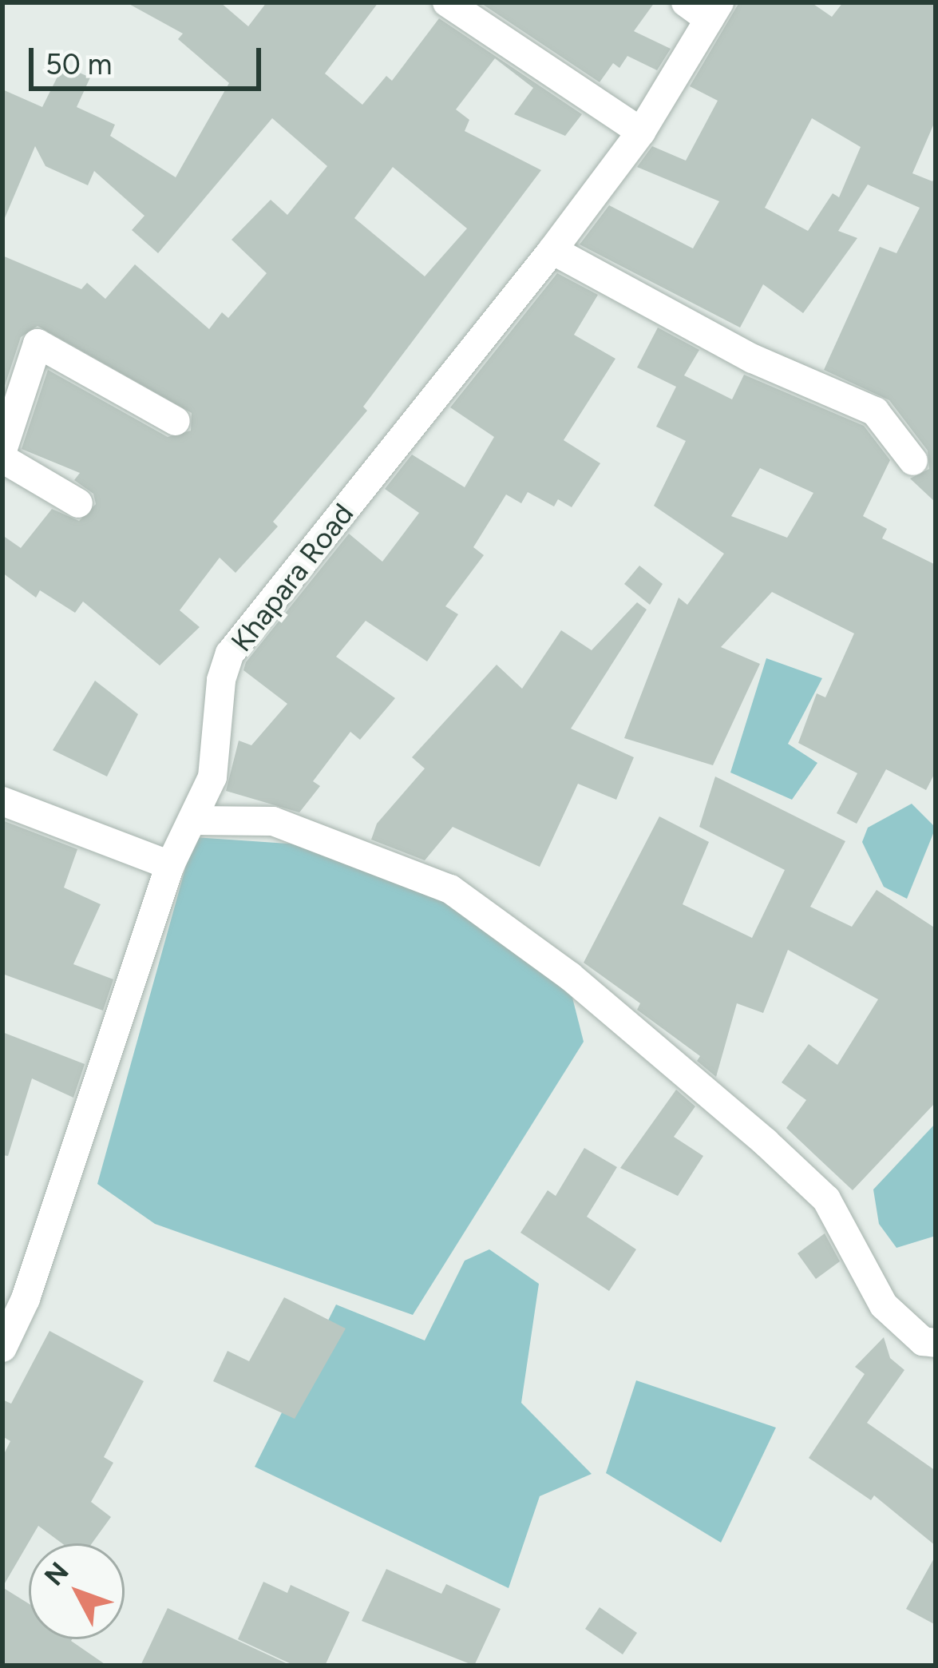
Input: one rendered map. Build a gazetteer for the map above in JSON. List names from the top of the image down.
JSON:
{
  "streets": {
    "street": ["Khapara Road"]
  },
  "scale_bar": "50 m",
  "north": "top left"
}
